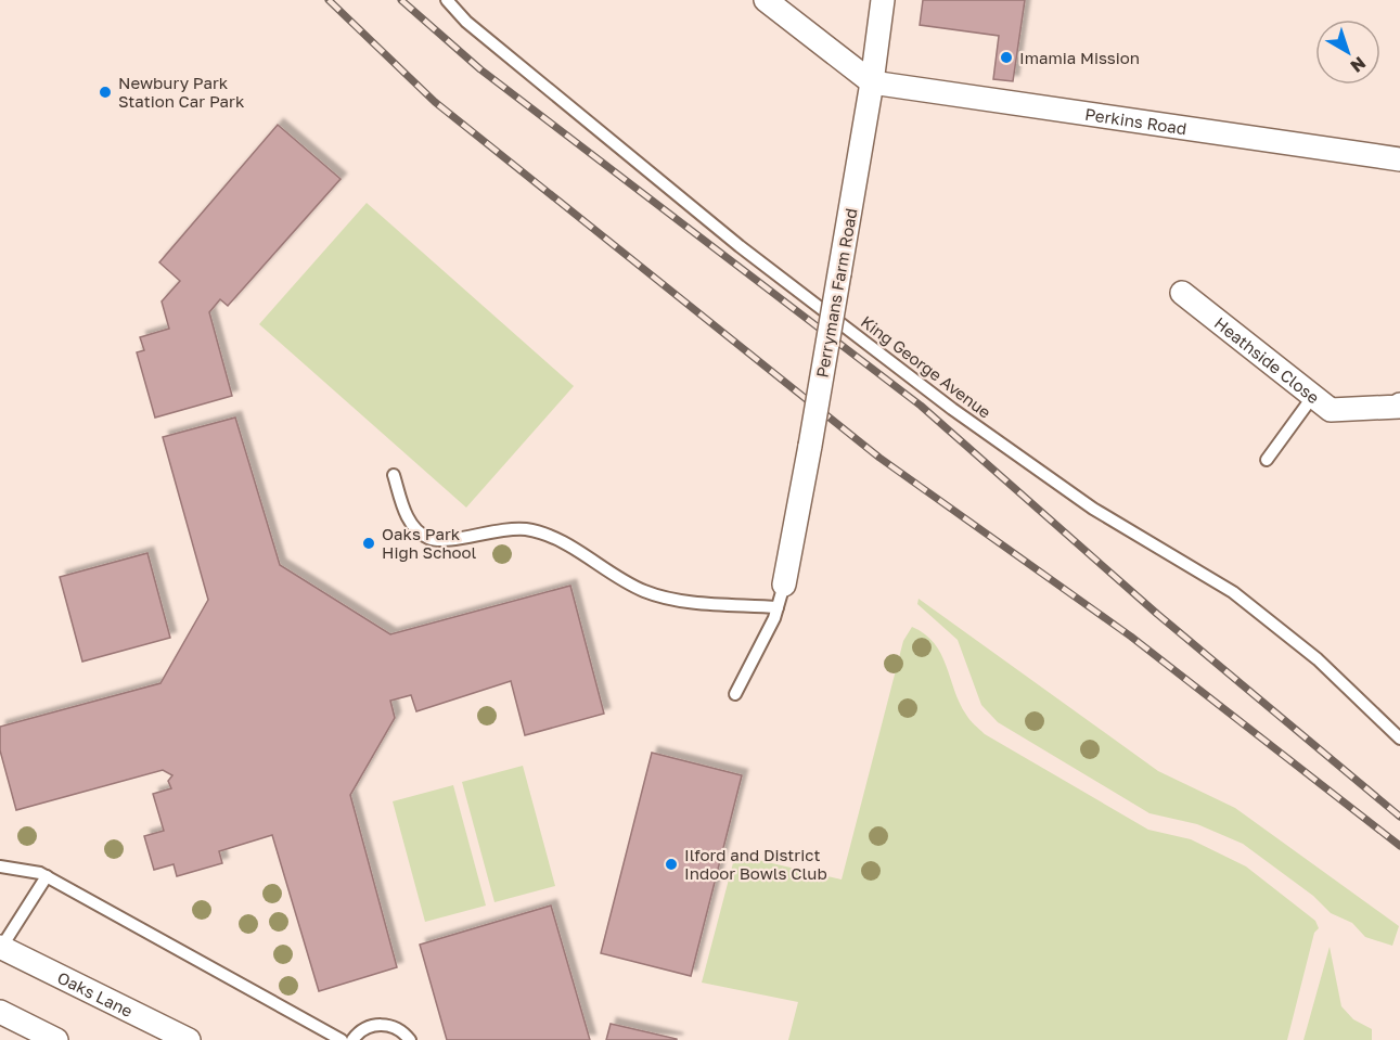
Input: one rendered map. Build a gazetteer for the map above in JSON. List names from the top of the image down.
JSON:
{
  "streets": {
    "street": [
      "Perkins Road",
      "Perrymans Farm Road",
      "Heathside Close",
      "Oaks Lane"
    ],
    "lane": ["King George Avenue"]
  },
  "crossings": [
    ["Perkins Road", "Perrymans Farm Road"]
  ],
  "places": [
    "Imamia Mission",
    "Newbury Park Station Car Park",
    "Oaks Park High School",
    "Ilford and District Indoor Bowls Club"
  ],
  "north": "bottom right"
}
